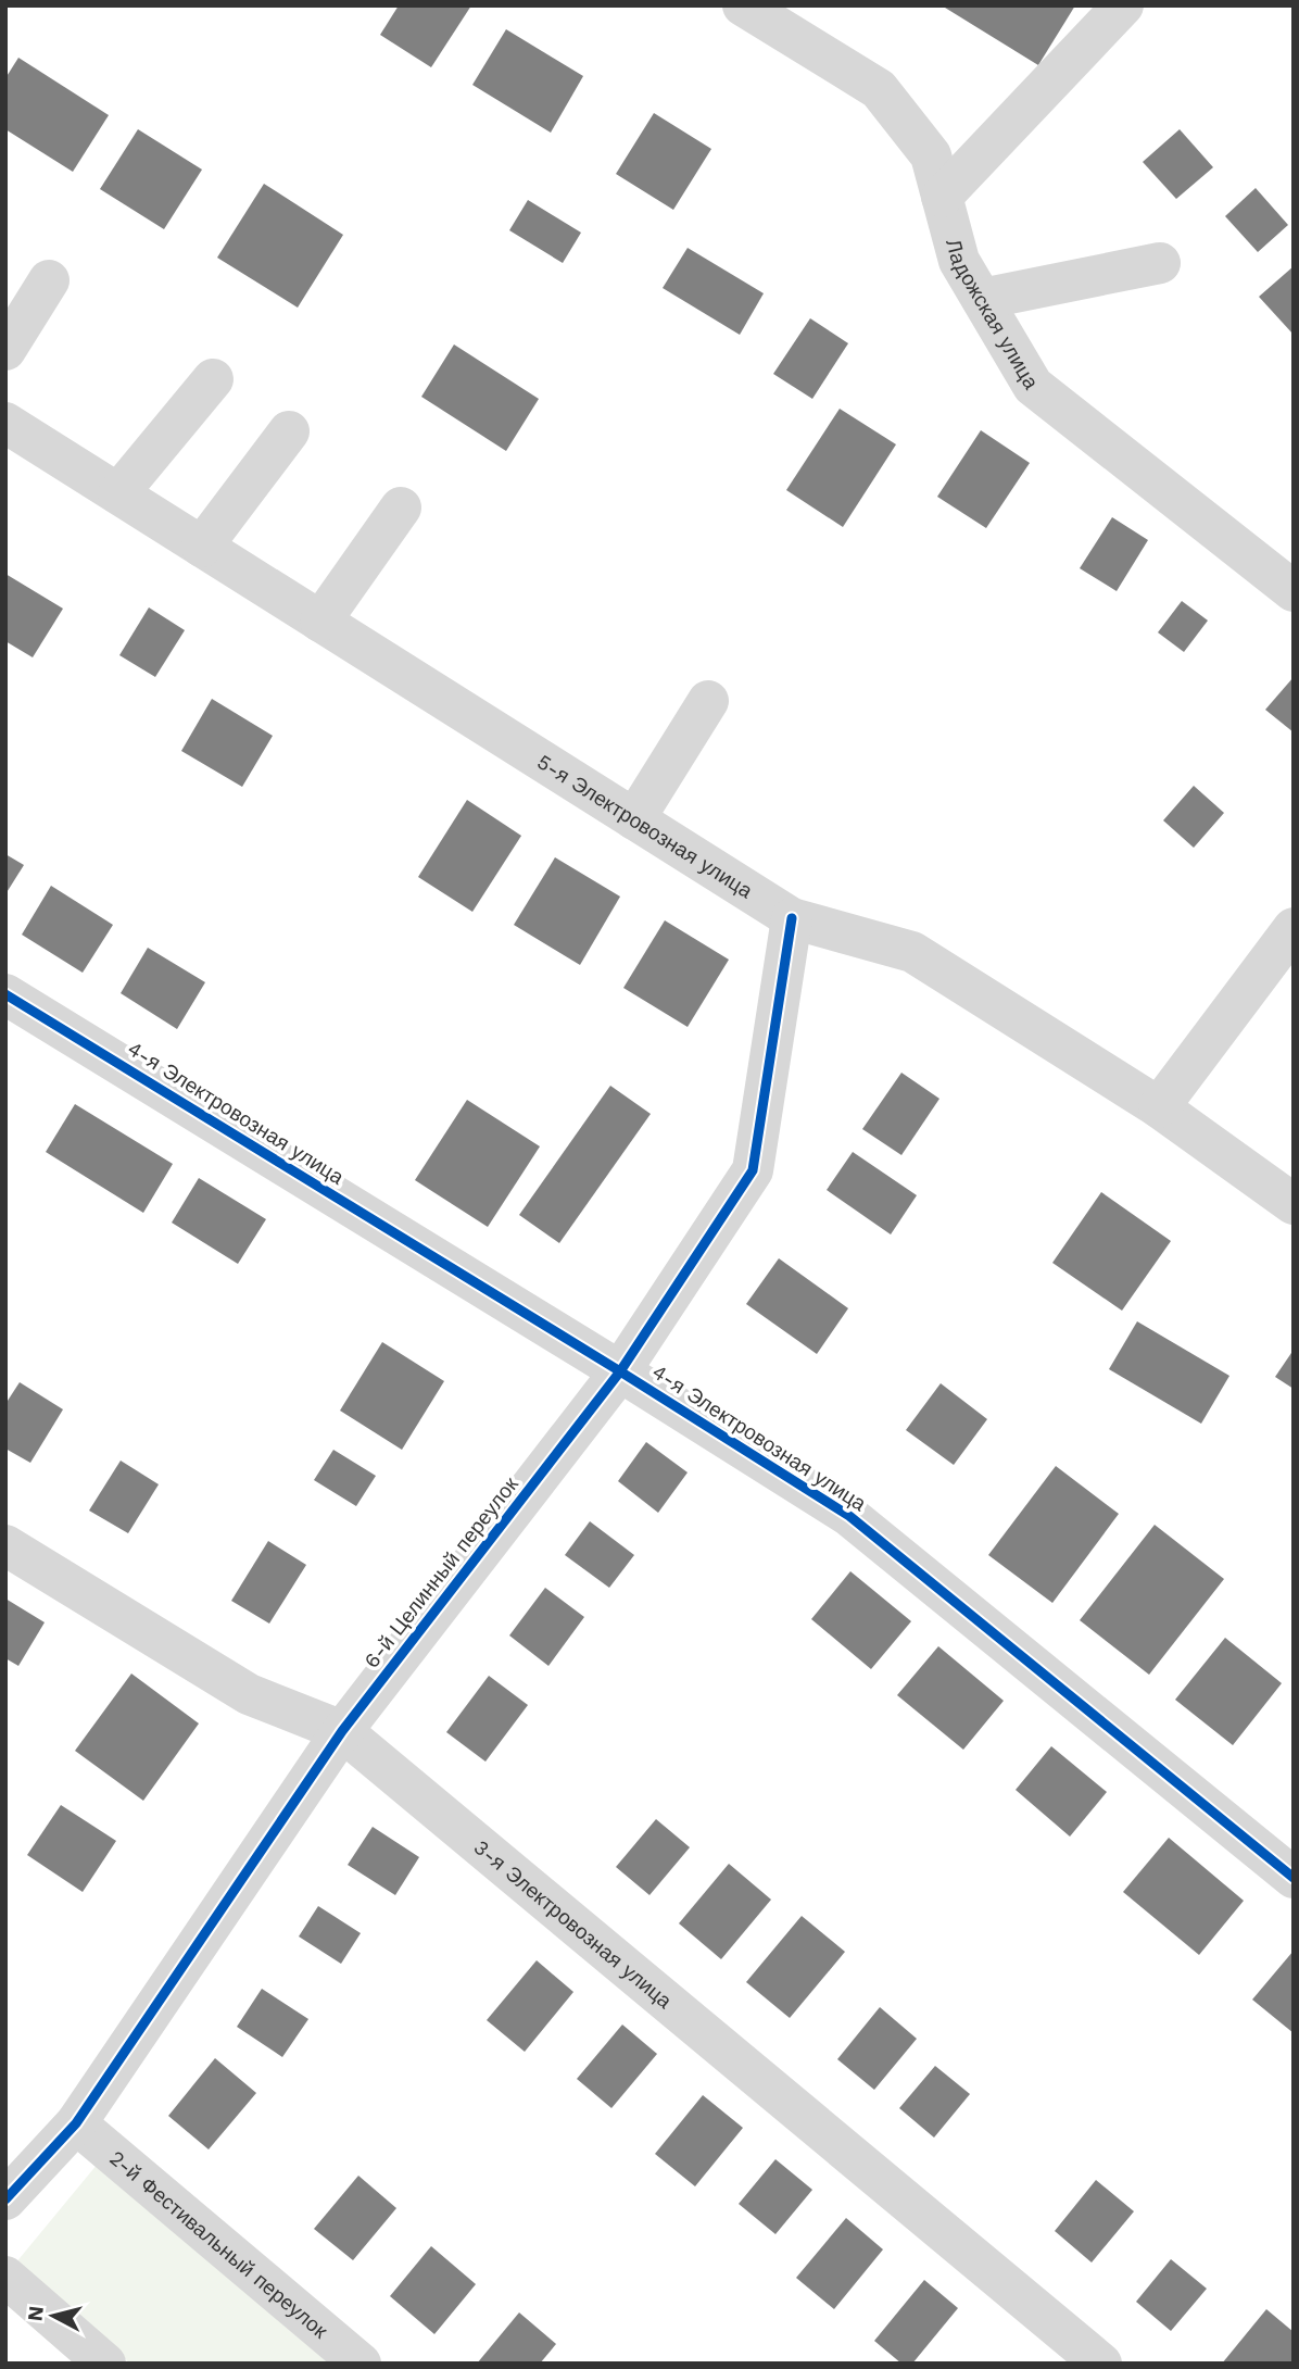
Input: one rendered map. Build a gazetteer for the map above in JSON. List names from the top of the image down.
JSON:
{
  "streets": {
    "street": [
      "Ладожская улица",
      "5-я Электровозная улица",
      "4-я Электровозная улица",
      "6-й Целинный переулок",
      "3-я Электровозная улица",
      "2-й Фестивальный переулок"
    ]
  },
  "crossings": [
    ["5-я Электровозная улица", "6-й Целинный переулок"],
    ["4-я Электровозная улица", "6-й Целинный переулок"],
    ["6-й Целинный переулок", "3-я Электровозная улица"],
    ["6-й Целинный переулок", "2-й Фестивальный переулок"]
  ],
  "north": "left"
}
